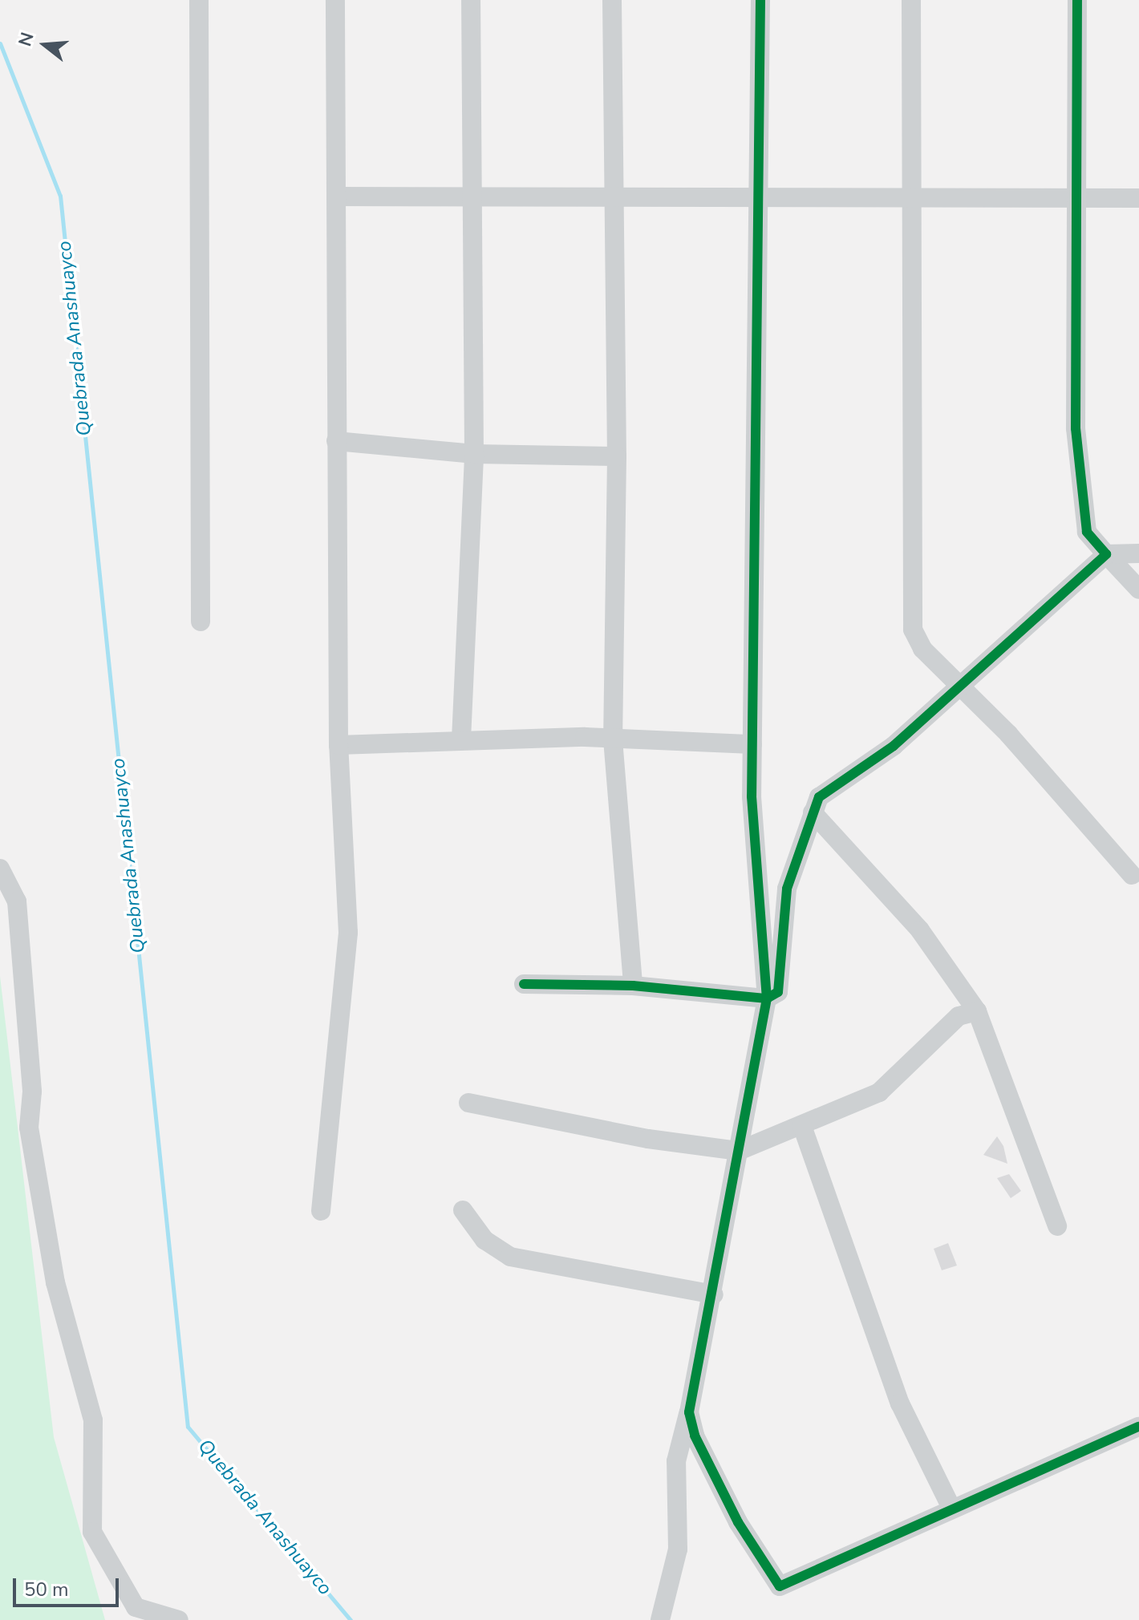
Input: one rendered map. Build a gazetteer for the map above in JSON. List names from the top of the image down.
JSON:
{
  "water": ["Quebrada Anashuayco"],
  "scale_bar": "50 m",
  "north": "left"
}
